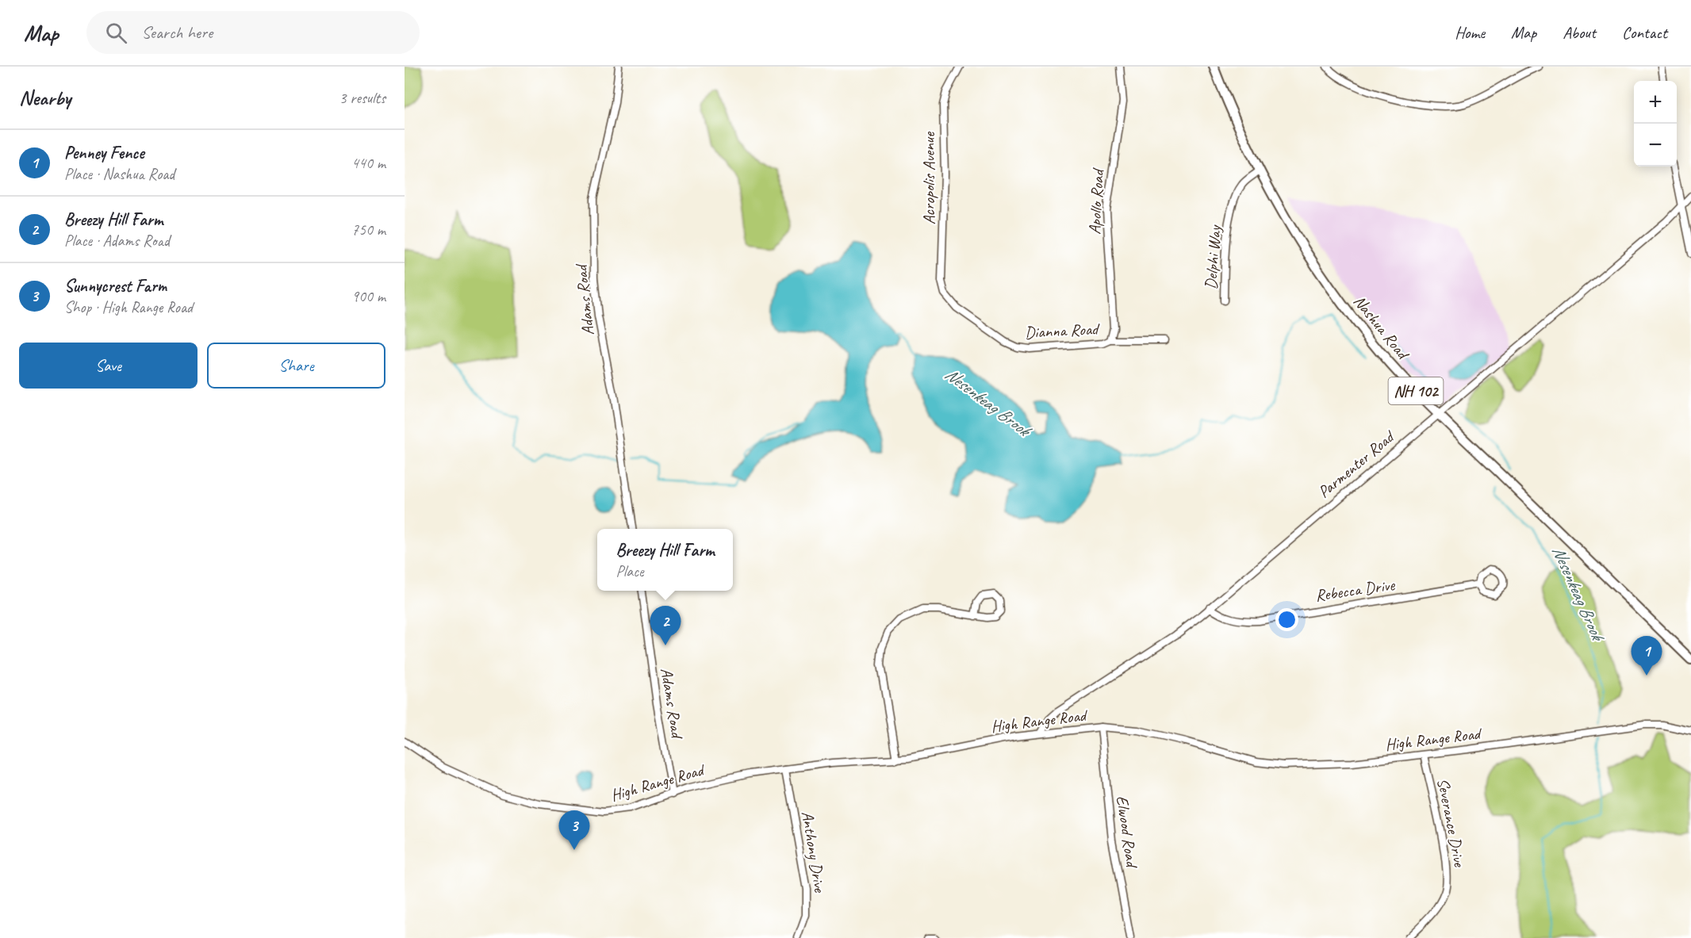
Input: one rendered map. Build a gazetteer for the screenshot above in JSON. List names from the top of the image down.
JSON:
{
  "streets": {
    "main road": ["Nashua Road", "NH 102"],
    "street": [
      "Acropolis Avenue",
      "Apollo Road",
      "Delphi Way",
      "Adams Road",
      "Dianna Road",
      "Parmenter Road",
      "Rebecca Drive",
      "High Range Road",
      "Severance Drive",
      "Elwood Road",
      "Anthony Drive"
    ]
  },
  "crossings": [
    ["Acropolis Avenue", "Dianna Road"],
    ["Apollo Road", "Dianna Road"],
    ["Delphi Way", "Nashua Road"],
    ["Adams Road", "High Range Road"],
    ["Nashua Road", "Parmenter Road"],
    ["Parmenter Road", "Rebecca Drive"],
    ["Parmenter Road", "High Range Road"],
    ["High Range Road", "Severance Drive"],
    ["High Range Road", "Elwood Road"],
    ["High Range Road", "Anthony Drive"]
  ],
  "water": ["Nesenkeag Brook"],
  "page": {
    "header": "Map",
    "search": "Search here",
    "nav": [
      "Home",
      "Map",
      "About",
      "Contact"
    ],
    "heading": ["Nearby", "3 results"],
    "map_buttons": ["+", "−"],
    "list": [
      {
        "mark": "1",
        "name": "Penney Fence",
        "note": "Place · Nashua Road",
        "value": "440 m"
      },
      {
        "mark": "2",
        "name": "Breezy Hill Farm",
        "note": "Place · Adams Road",
        "value": "750 m"
      },
      {
        "mark": "3",
        "name": "Sunnycrest Farm",
        "note": "Shop · High Range Road",
        "value": "900 m"
      }
    ],
    "buttons": ["Save", "Share"],
    "popup": ["Breezy Hill Farm", "Place"],
    "pins": ["2", "1", "3"]
  }
}
